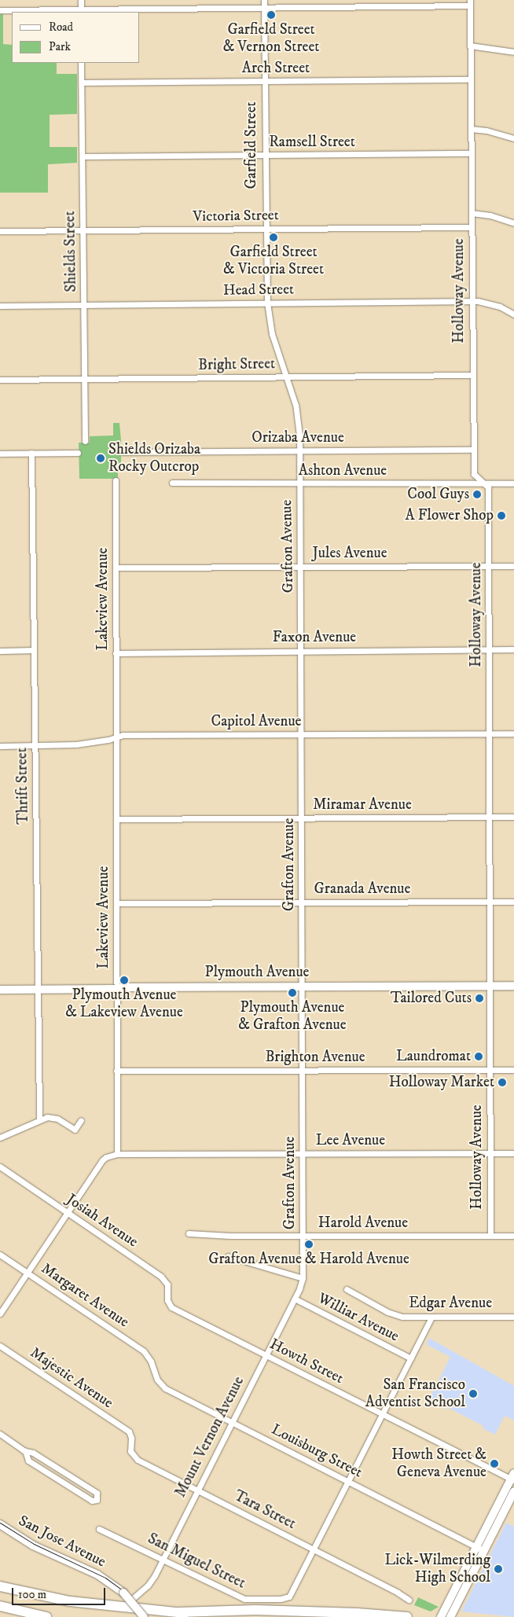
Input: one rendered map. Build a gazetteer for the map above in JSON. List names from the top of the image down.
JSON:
{
  "streets": {
    "street": [
      "Arch Street",
      "Ramsell Street",
      "Garfield Street",
      "Victoria Street",
      "Shields Street",
      "Head Street",
      "Holloway Avenue",
      "Bright Street",
      "Orizaba Avenue",
      "Ashton Avenue",
      "Grafton Avenue",
      "Jules Avenue",
      "Lakeview Avenue",
      "Faxon Avenue",
      "Capitol Avenue",
      "Thrift Street",
      "Miramar Avenue",
      "Granada Avenue",
      "Plymouth Avenue",
      "Brighton Avenue",
      "Lee Avenue",
      "Josiah Avenue",
      "Harold Avenue",
      "Margaret Avenue",
      "Edgar Avenue",
      "Williar Avenue",
      "Howth Street",
      "Majestic Avenue",
      "Mount Vernon Avenue",
      "Louisburg Street",
      "Tara Street",
      "San Jose Avenue",
      "San Miguel Street"
    ]
  },
  "crossings": [
    ["Arch Street", "Garfield Street"],
    ["Arch Street", "Shields Street"],
    ["Arch Street", "Holloway Avenue"],
    ["Ramsell Street", "Garfield Street"],
    ["Ramsell Street", "Shields Street"],
    ["Ramsell Street", "Holloway Avenue"],
    ["Garfield Street", "Victoria Street"],
    ["Garfield Street", "Head Street"],
    ["Garfield Street", "Bright Street"],
    ["Garfield Street", "Orizaba Avenue"],
    ["Garfield Street", "Grafton Avenue"],
    ["Victoria Street", "Shields Street"],
    ["Victoria Street", "Holloway Avenue"],
    ["Shields Street", "Head Street"],
    ["Shields Street", "Bright Street"],
    ["Head Street", "Holloway Avenue"],
    ["Holloway Avenue", "Bright Street"],
    ["Holloway Avenue", "Orizaba Avenue"],
    ["Holloway Avenue", "Ashton Avenue"],
    ["Holloway Avenue", "Jules Avenue"],
    ["Holloway Avenue", "Faxon Avenue"],
    ["Holloway Avenue", "Capitol Avenue"],
    ["Holloway Avenue", "Miramar Avenue"],
    ["Holloway Avenue", "Granada Avenue"],
    ["Holloway Avenue", "Plymouth Avenue"],
    ["Holloway Avenue", "Brighton Avenue"],
    ["Holloway Avenue", "Lee Avenue"],
    ["Holloway Avenue", "Harold Avenue"],
    ["Orizaba Avenue", "Grafton Avenue"],
    ["Ashton Avenue", "Grafton Avenue"],
    ["Grafton Avenue", "Jules Avenue"],
    ["Grafton Avenue", "Faxon Avenue"],
    ["Grafton Avenue", "Capitol Avenue"],
    ["Grafton Avenue", "Miramar Avenue"],
    ["Grafton Avenue", "Granada Avenue"],
    ["Grafton Avenue", "Plymouth Avenue"],
    ["Grafton Avenue", "Brighton Avenue"],
    ["Grafton Avenue", "Lee Avenue"],
    ["Grafton Avenue", "Harold Avenue"],
    ["Grafton Avenue", "Mount Vernon Avenue"],
    ["Jules Avenue", "Lakeview Avenue"],
    ["Lakeview Avenue", "Faxon Avenue"],
    ["Lakeview Avenue", "Capitol Avenue"],
    ["Lakeview Avenue", "Miramar Avenue"],
    ["Lakeview Avenue", "Granada Avenue"],
    ["Lakeview Avenue", "Plymouth Avenue"],
    ["Lakeview Avenue", "Brighton Avenue"],
    ["Lakeview Avenue", "Lee Avenue"],
    ["Capitol Avenue", "Thrift Street"],
    ["Thrift Street", "Plymouth Avenue"],
    ["Josiah Avenue", "Howth Street"],
    ["Margaret Avenue", "Louisburg Street"],
    ["Williar Avenue", "Mount Vernon Avenue"],
    ["Howth Street", "Mount Vernon Avenue"],
    ["Majestic Avenue", "Tara Street"],
    ["Mount Vernon Avenue", "Louisburg Street"],
    ["Mount Vernon Avenue", "Tara Street"],
    ["Mount Vernon Avenue", "San Jose Avenue"],
    ["Mount Vernon Avenue", "San Miguel Street"],
    ["Tara Street", "San Miguel Street"]
  ],
  "places": [
    "Garfield Street & Vernon Street",
    "Garfield Street & Victoria Street",
    "Shields Orizaba Rocky Outcrop",
    "Cool Guys",
    "A Flower Shop",
    "Plymouth Avenue & Lakeview Avenue",
    "Plymouth Avenue & Grafton Avenue",
    "Tailored Cuts",
    "Laundromat",
    "Holloway Market",
    "Grafton Avenue & Harold Avenue",
    "San Francisco Adventist School",
    "Howth Street & Geneva Avenue",
    "Lick-Wilmerding High School"
  ],
  "legend": ["Road", "Park"],
  "scale_bar": "100 m"
}
